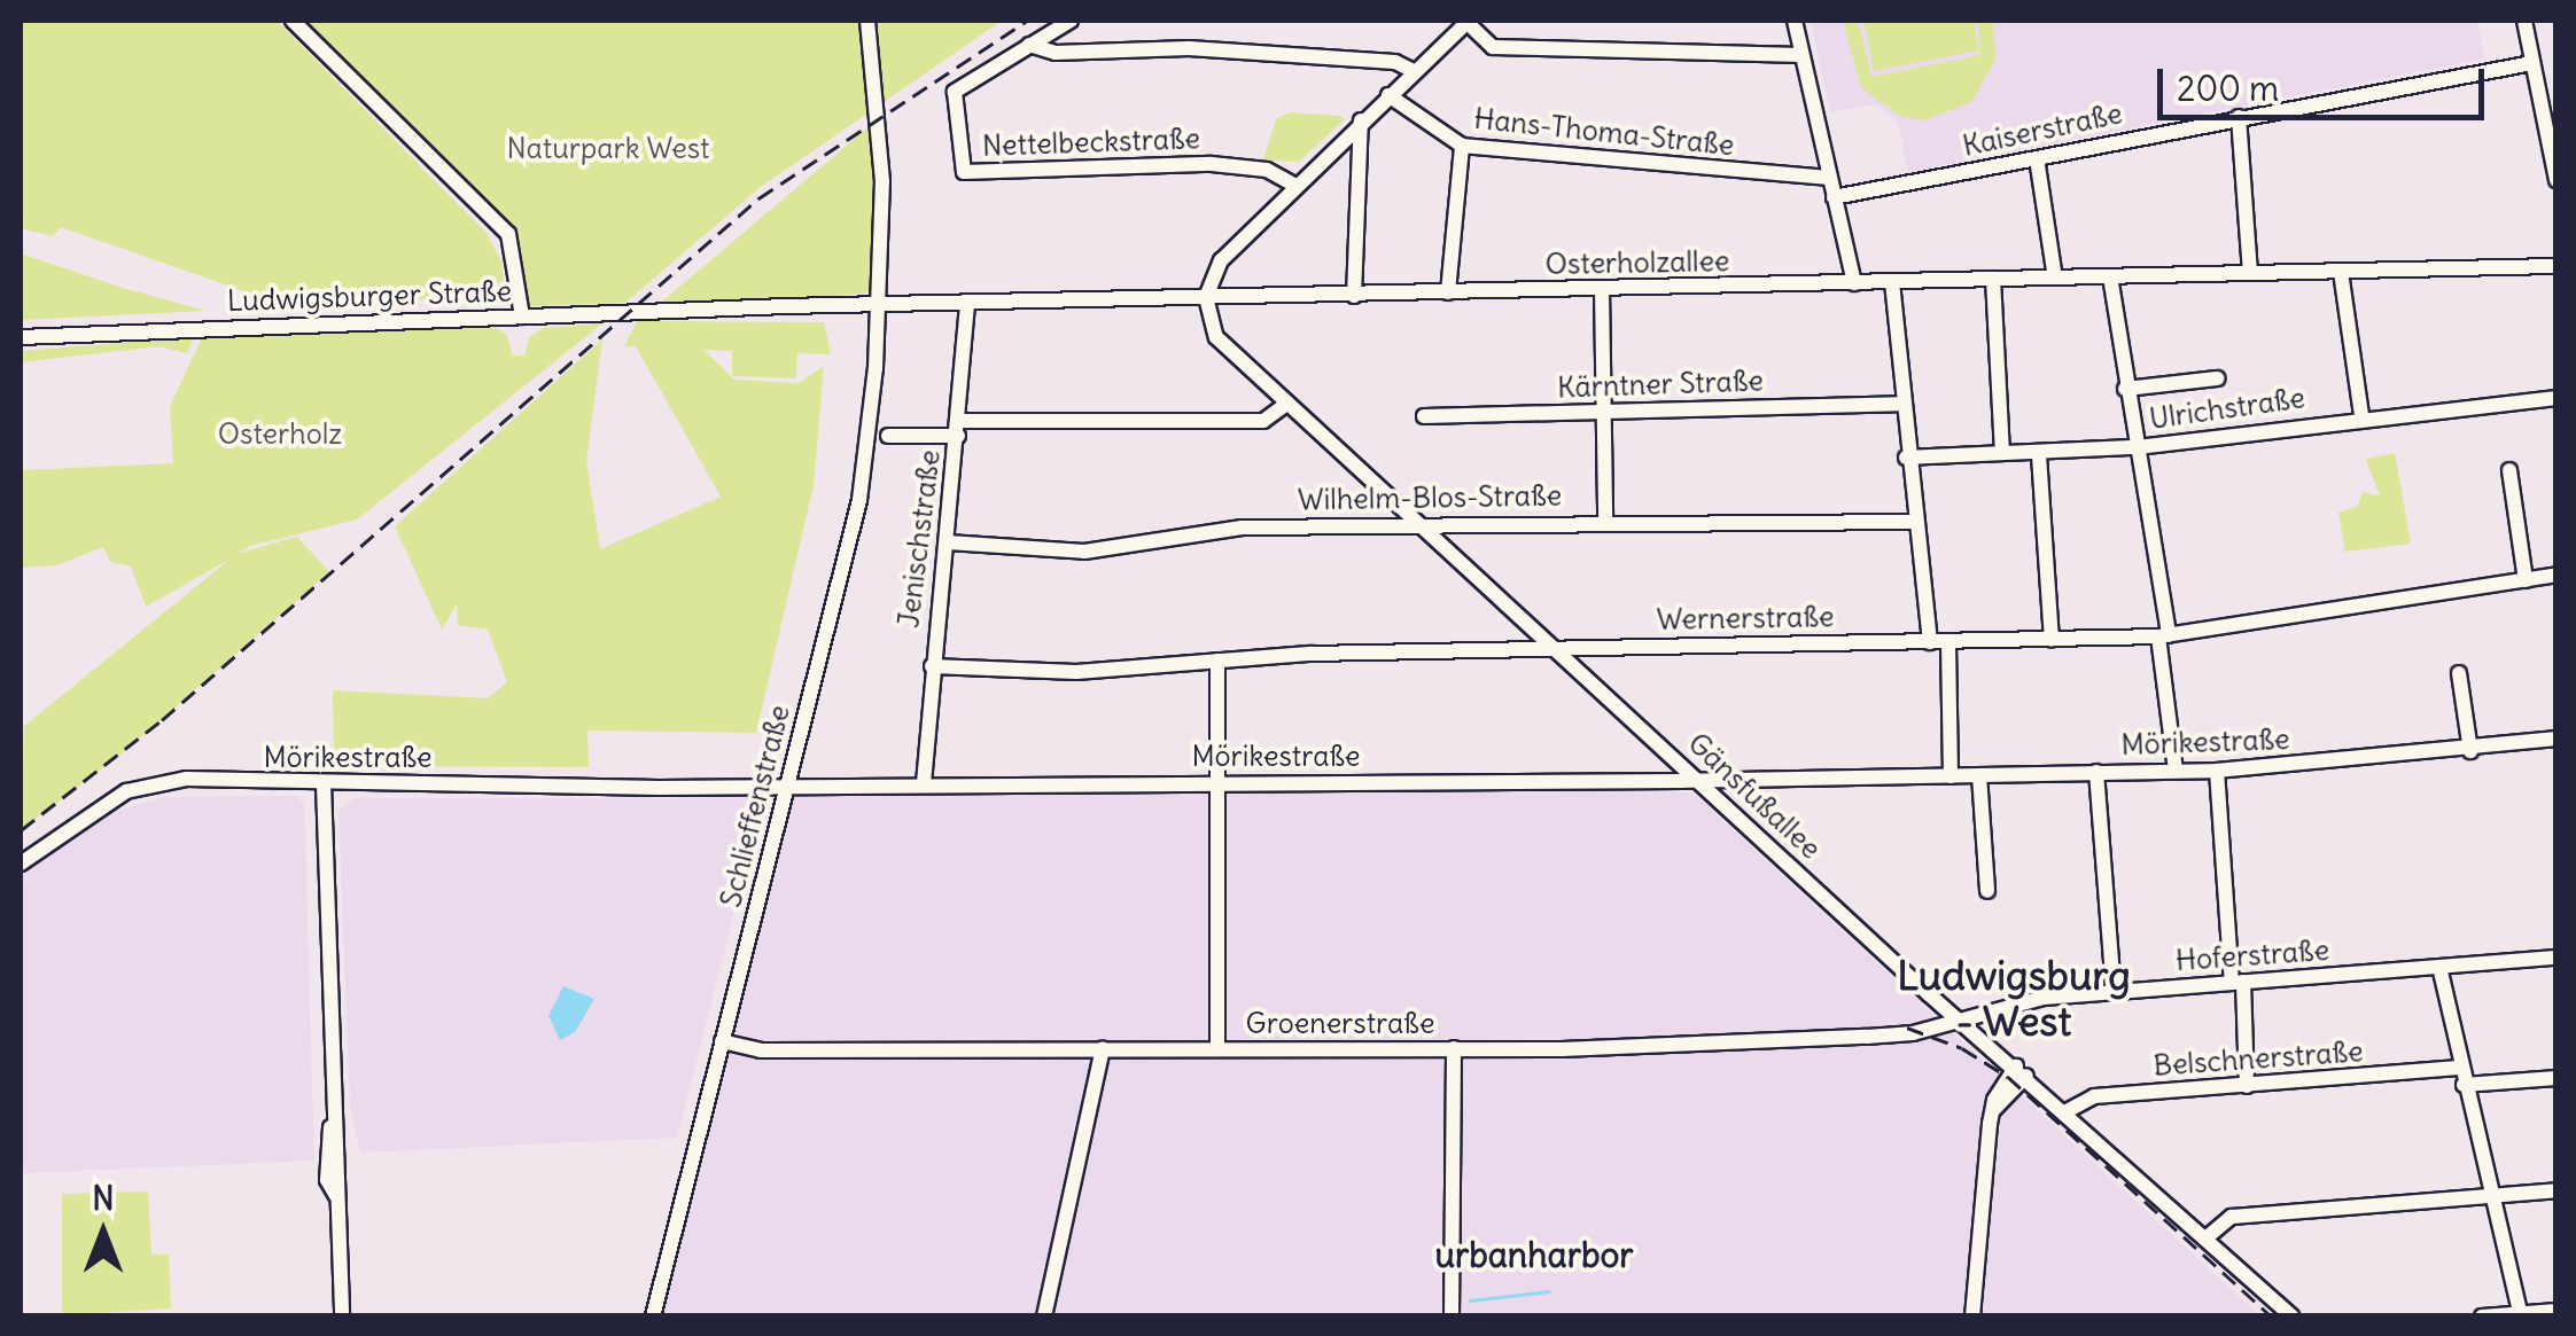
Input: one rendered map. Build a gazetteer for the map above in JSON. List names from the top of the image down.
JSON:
{
  "streets": {
    "street": [
      "Kaiserstraße",
      "Hans-Thoma-Straße",
      "Nettelbeckstraße",
      "Osterholzallee",
      "Ludwigsburger Straße",
      "Kärntner Straße",
      "Ulrichstraße",
      "Wilhelm-Blos-Straße",
      "Jenischstraße",
      "Wernerstraße",
      "Mörikestraße",
      "Gänsfußallee",
      "Schlieffenstraße",
      "Hoferstraße",
      "Groenerstraße",
      "Belschnerstraße"
    ]
  },
  "crossings": [
    ["Osterholzallee", "Ludwigsburger Straße"],
    ["Osterholzallee", "Jenischstraße"],
    ["Osterholzallee", "Gänsfußallee"],
    ["Osterholzallee", "Schlieffenstraße"],
    ["Wilhelm-Blos-Straße", "Jenischstraße"],
    ["Wilhelm-Blos-Straße", "Gänsfußallee"],
    ["Jenischstraße", "Wernerstraße"],
    ["Jenischstraße", "Mörikestraße"],
    ["Wernerstraße", "Gänsfußallee"],
    ["Mörikestraße", "Gänsfußallee"],
    ["Mörikestraße", "Schlieffenstraße"],
    ["Gänsfußallee", "Hoferstraße"],
    ["Gänsfußallee", "Groenerstraße"],
    ["Gänsfußallee", "Belschnerstraße"],
    ["Schlieffenstraße", "Groenerstraße"],
    ["Hoferstraße", "Groenerstraße"]
  ],
  "districts": ["Ludwigsburg - West", "urbanharbor"],
  "parks": ["Naturpark West", "Osterholz"],
  "scale_bar": "200 m",
  "north": "top"
}
